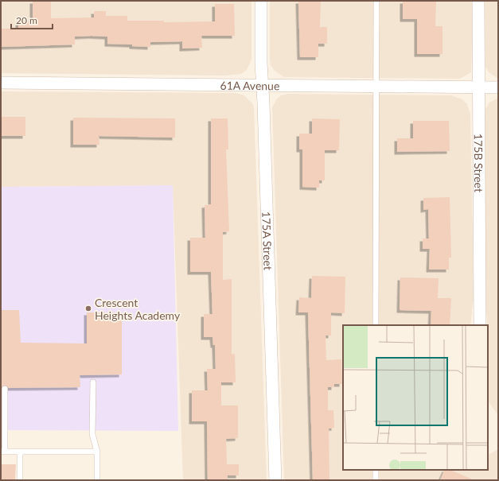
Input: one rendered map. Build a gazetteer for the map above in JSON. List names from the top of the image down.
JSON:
{
  "streets": {
    "street": ["61A Avenue", "175B Street", "175A Street"]
  },
  "crossings": [
    ["61A Avenue", "175B Street"],
    ["61A Avenue", "175A Street"]
  ],
  "places": ["Crescent Heights Academy"],
  "scale_bar": "20 m"
}
